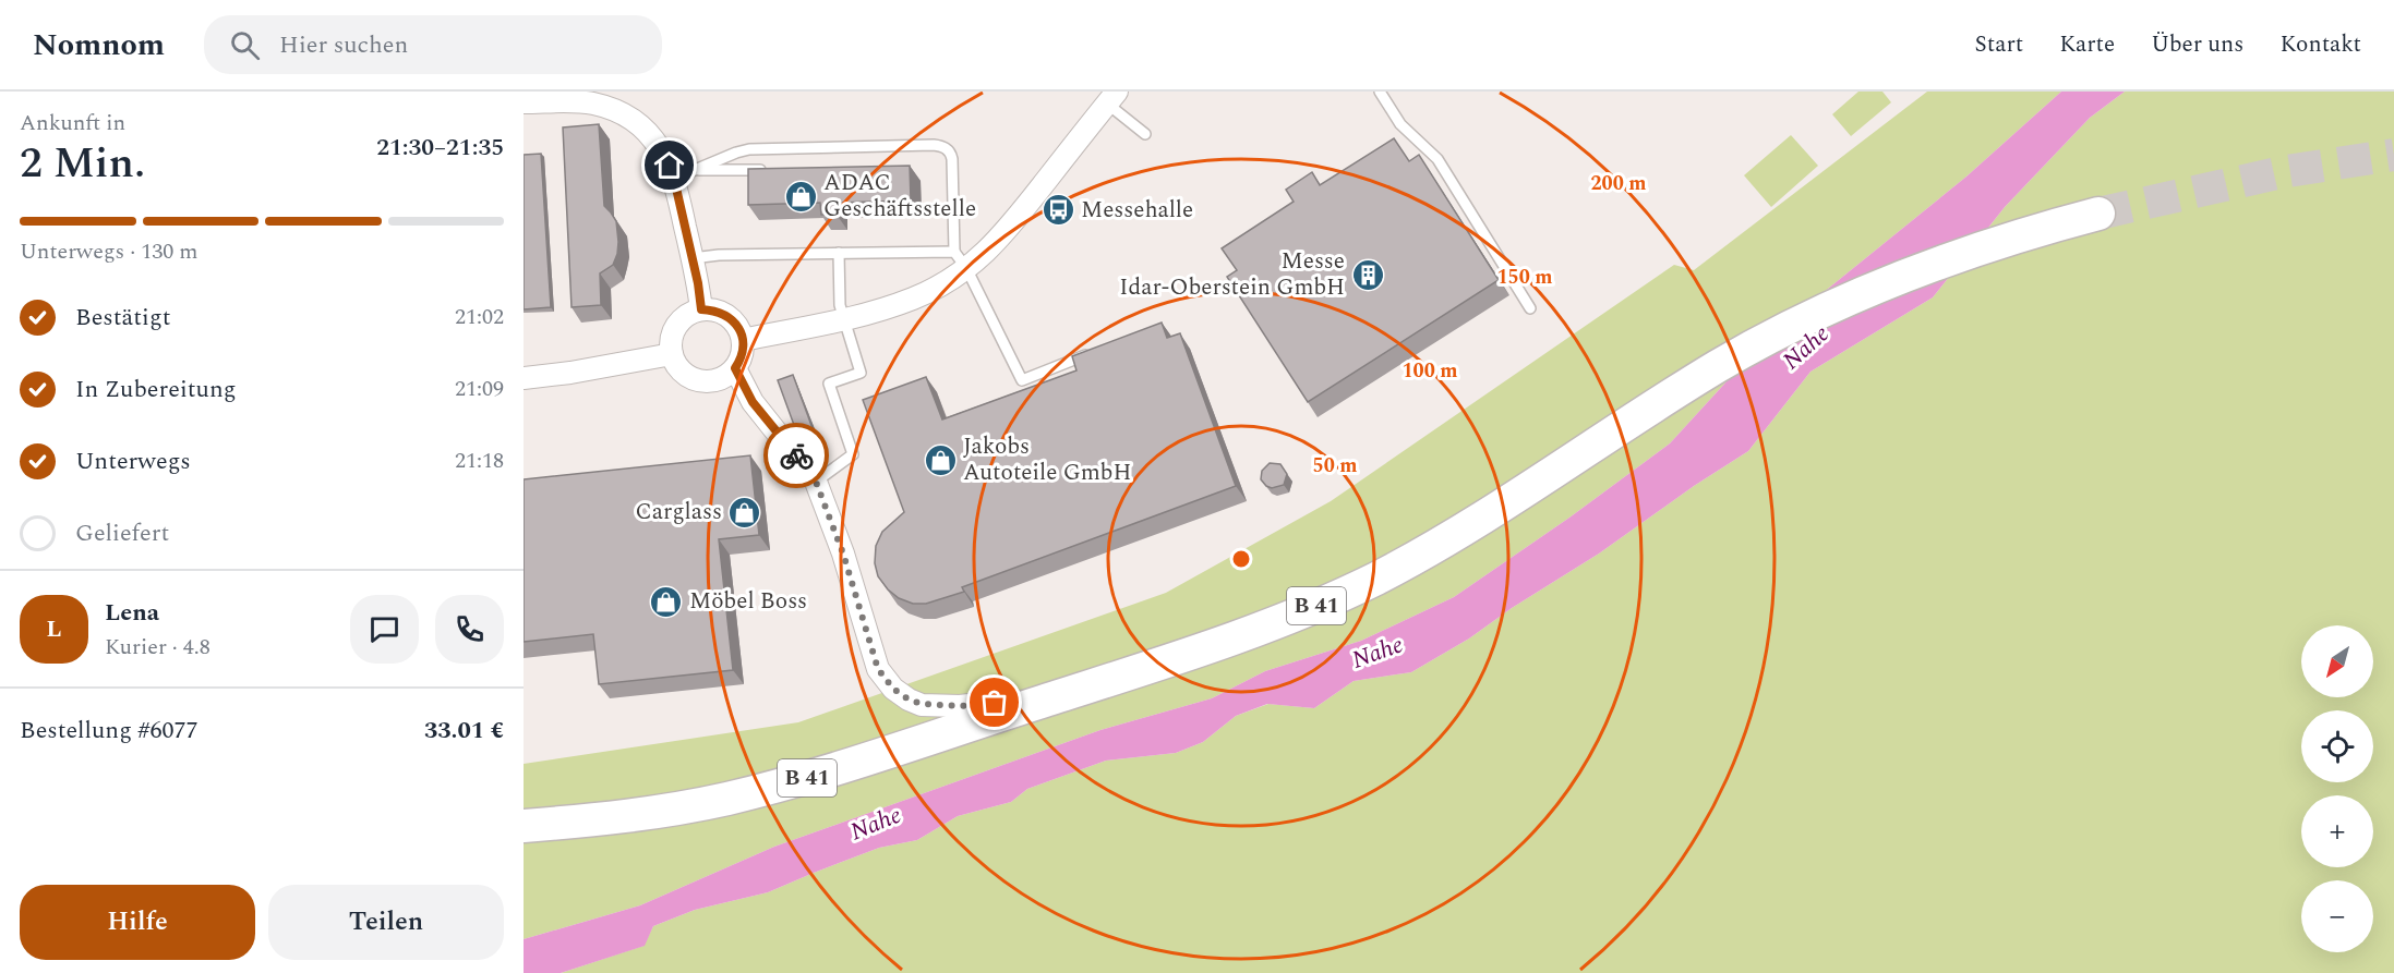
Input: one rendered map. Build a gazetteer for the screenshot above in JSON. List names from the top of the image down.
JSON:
{
  "streets": {
    "main road": ["B 41"]
  },
  "water": ["Nahe"],
  "places": {
    "shop": [
      "ADAC Geschäftsstelle",
      "Jakobs Autoteile GmbH",
      "Carglass",
      "Möbel Boss"
    ],
    "bus stop": ["Messehalle"],
    "building": ["Messe Idar-Oberstein GmbH"]
  },
  "north": "bottom left",
  "page": {
    "header": "Nomnom",
    "search": "Hier suchen",
    "nav": [
      "Start",
      "Karte",
      "Über uns",
      "Kontakt"
    ],
    "heading": ["2 Min.", "Ankunft in", "21:30–21:35"],
    "panel": [
      "Lena",
      "Kurier · 4.8",
      "Bestellung #6077",
      "33.01 €"
    ],
    "bar": "Unterwegs · 130 m",
    "list": [
      ["Bestätigt", "21:02"],
      ["In Zubereitung", "21:09"],
      ["Unterwegs", "21:18"],
      "Geliefert"
    ],
    "round": "L",
    "map_buttons": ["+", "−"],
    "buttons": ["Hilfe", "Teilen"]
  },
  "rings": [
    "200 m",
    "150 m",
    "100 m",
    "50 m"
  ]
}
